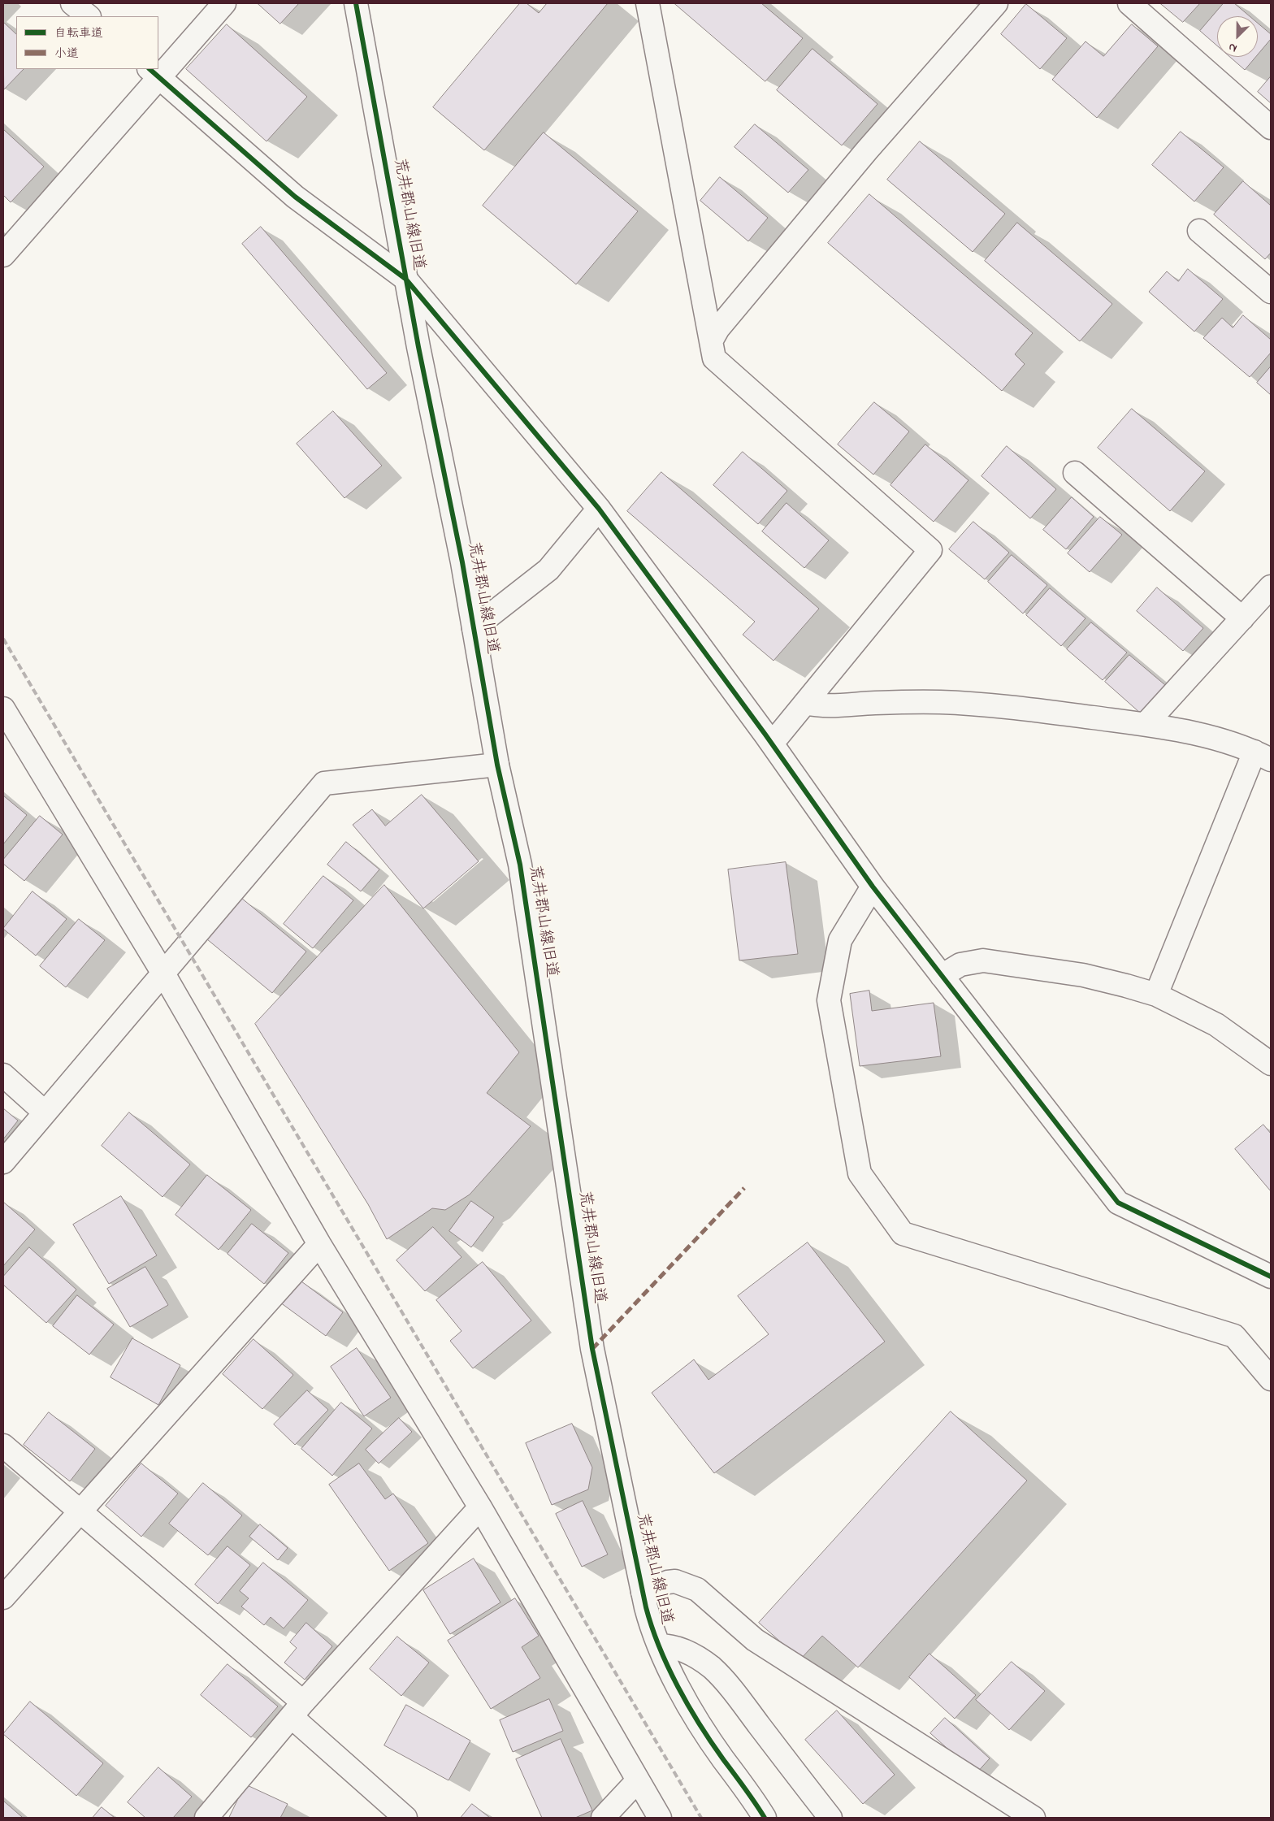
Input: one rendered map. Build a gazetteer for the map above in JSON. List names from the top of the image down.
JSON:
{
  "streets": {
    "street": ["荒井郡山線旧道"]
  },
  "legend": ["自転車道", "小道"],
  "north": "bottom left"
}
